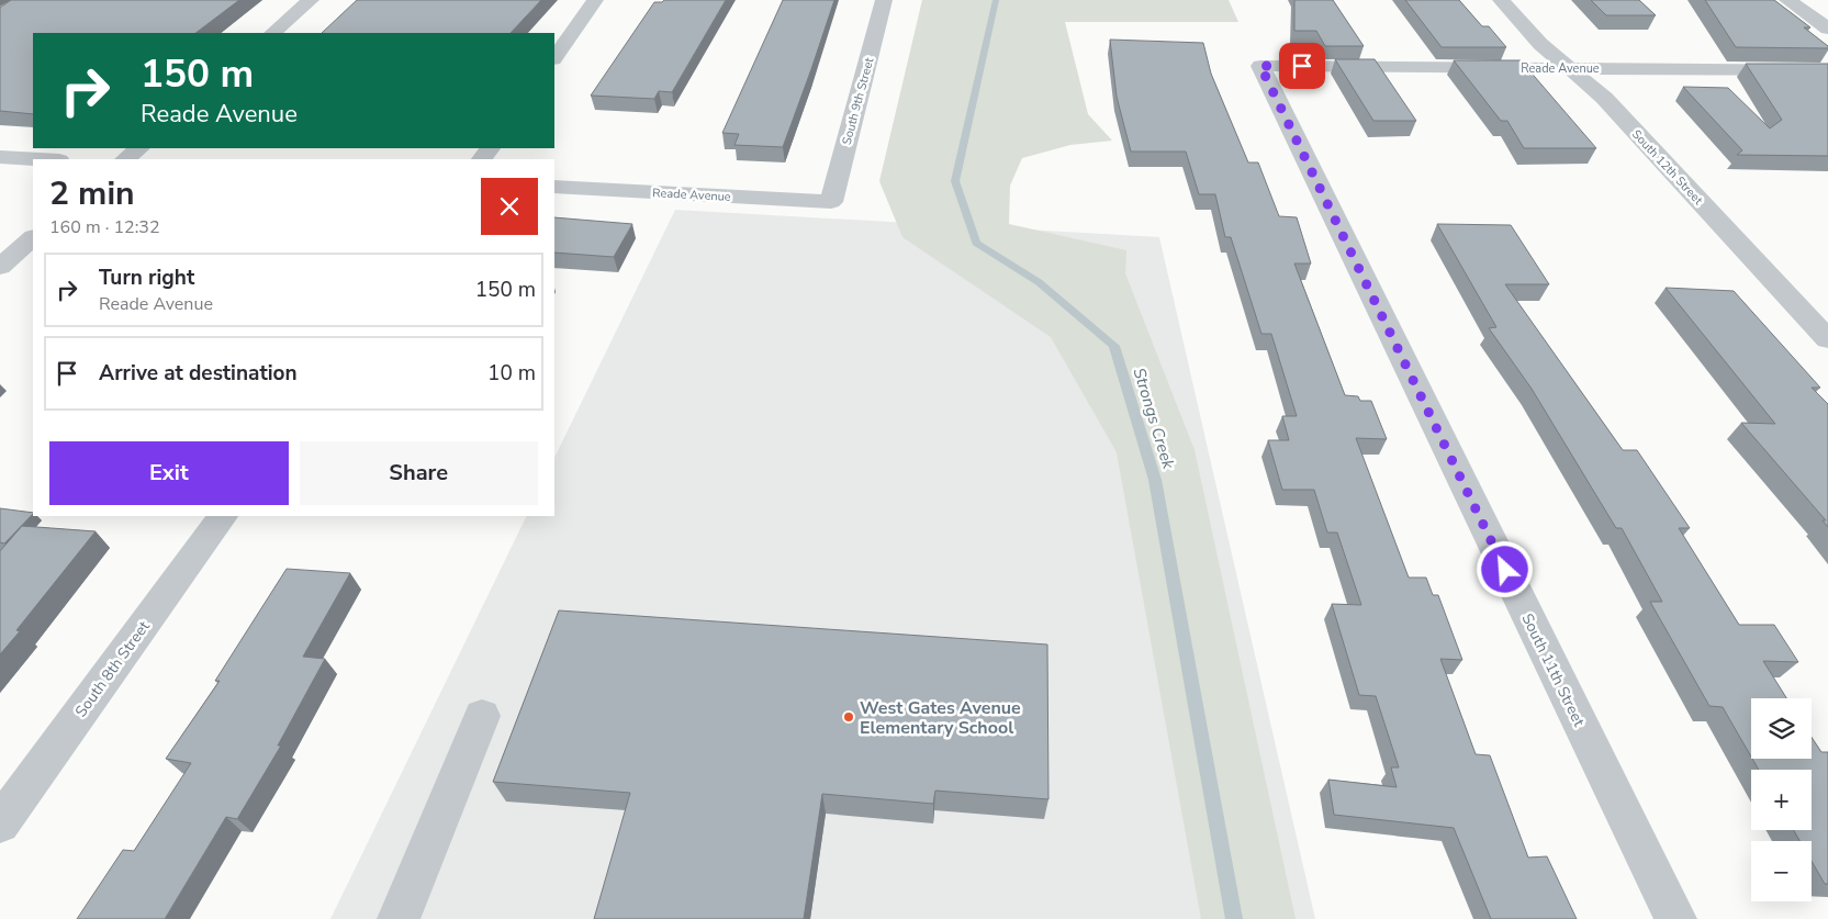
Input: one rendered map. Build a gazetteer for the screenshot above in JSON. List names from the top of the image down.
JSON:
{
  "streets": {
    "street": [
      "Reade Avenue",
      "South 9th Street",
      "South 12th Street",
      "South 8th Street",
      "South 11th Street"
    ]
  },
  "crossings": [
    ["Reade Avenue", "South 9th Street"],
    ["Reade Avenue", "South 12th Street"],
    ["Reade Avenue", "South 11th Street"]
  ],
  "water": ["Strongs Creek"],
  "places": ["West Gates Avenue Elementary School"],
  "page": {
    "turn": ["150 m", "Reade Avenue"],
    "heading": ["2 min", "160 m · 12:32"],
    "list": [
      {
        "name": "Turn right",
        "note": "Reade Avenue",
        "value": "150 m"
      },
      {
        "name": "Arrive at destination",
        "value": "10 m"
      }
    ],
    "buttons": ["Exit", "Share"],
    "map_buttons": ["+", "−"]
  }
}
